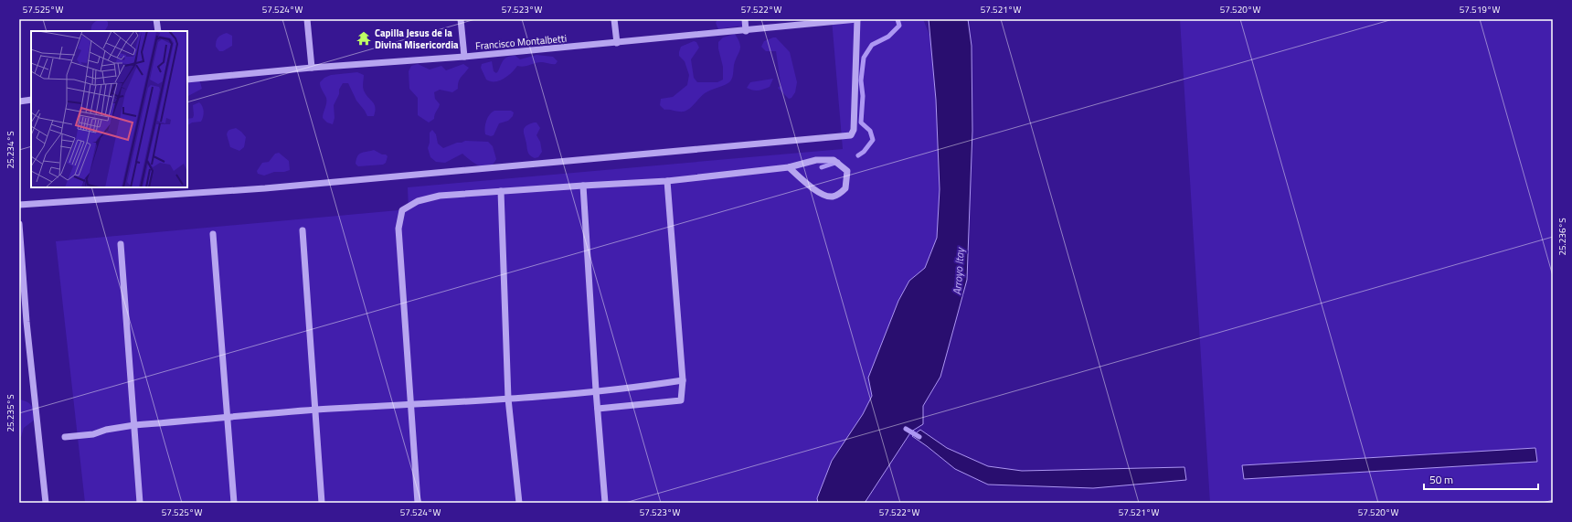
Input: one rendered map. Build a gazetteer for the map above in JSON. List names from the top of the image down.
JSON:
{
  "streets": {
    "street": ["Francisco Montalbetti"]
  },
  "water": ["Arroyo Itay"],
  "places": {
    "temple": ["Capilla Jesus de la Divina Misericordia"]
  },
  "scale_bar": "50 m",
  "coordinates": [
    "57.525°W",
    "57.524°W",
    "57.523°W",
    "57.522°W",
    "57.521°W",
    "57.520°W",
    "57.519°W",
    "25.234°S",
    "25.236°S",
    "25.235°S"
  ]
}
